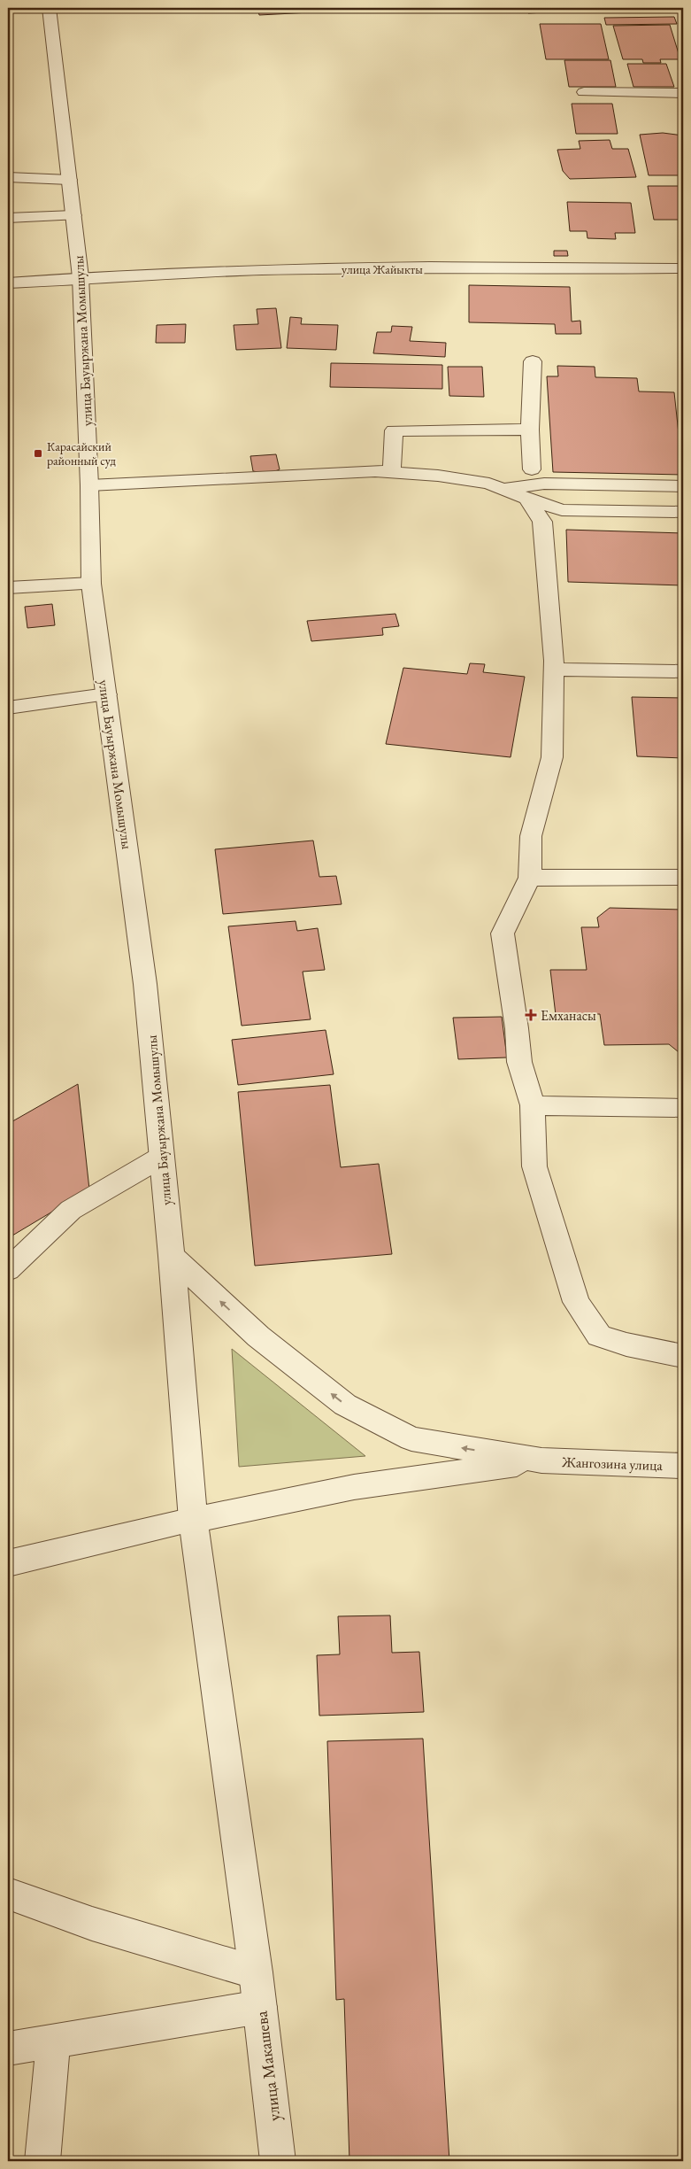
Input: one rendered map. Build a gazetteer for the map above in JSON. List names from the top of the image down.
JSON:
{
  "streets": {
    "street": [
      "улица Жайыкты",
      "улица Бауыржана Момышулы",
      "Жангозина улица",
      "улица Макашева"
    ]
  },
  "crossings": [
    ["улица Жайыкты", "улица Бауыржана Момышулы"],
    ["улица Бауыржана Момышулы", "улица Макашева"]
  ],
  "places": {
    "transit": ["Карасайский районный суд"],
    "health": ["Емханасы"]
  }
}
